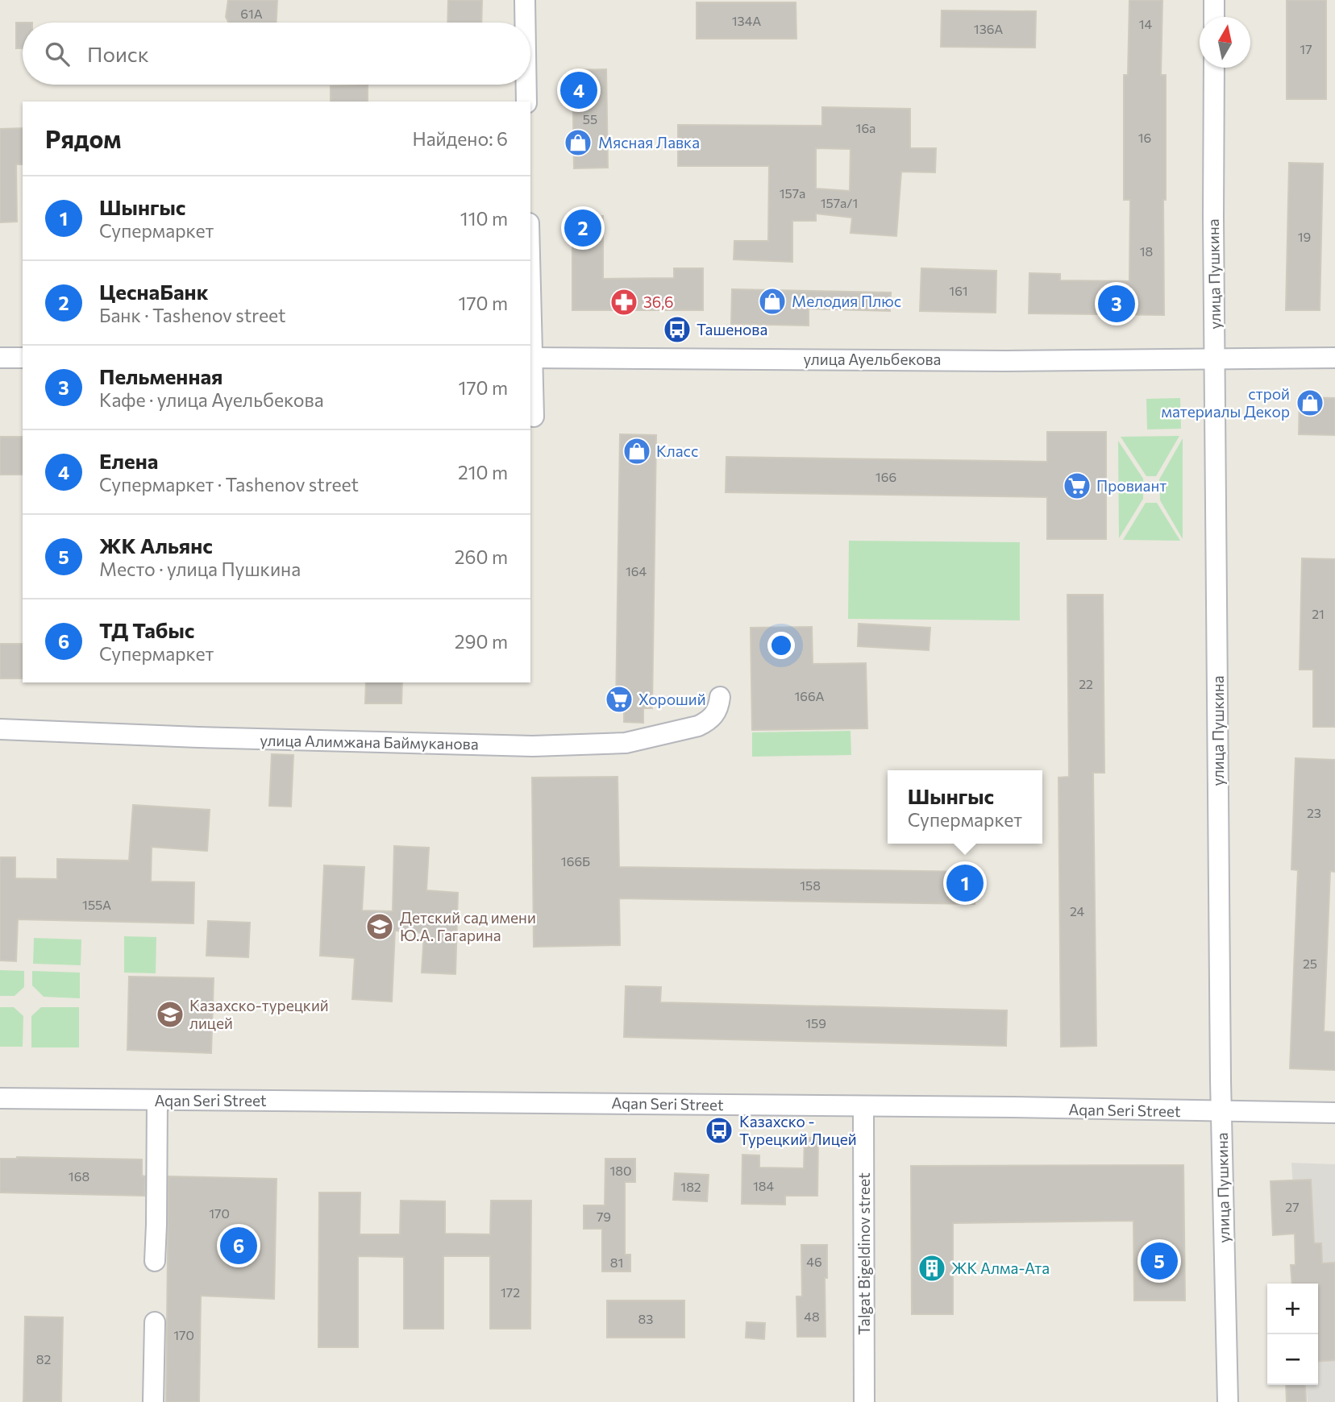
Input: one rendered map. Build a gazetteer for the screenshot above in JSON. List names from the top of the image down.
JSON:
{
  "streets": {
    "street": [
      "улица Пушкина",
      "улица Ауельбекова",
      "улица Алимжана Баймуканова",
      "Aqan Seri Street",
      "Talgat Bigeldinov street"
    ]
  },
  "crossings": [
    ["улица Пушкина", "улица Ауельбекова"],
    ["улица Пушкина", "Aqan Seri Street"],
    ["Aqan Seri Street", "Talgat Bigeldinov street"]
  ],
  "places": {
    "shop": [
      "Мясная Лавка",
      "Мелодия Плюс",
      "строй материалы Декор",
      "Класс"
    ],
    "pharmacy": ["36,6"],
    "bus stop": ["Ташенова", "Казахско - Турецкий Лицей"],
    "supermarket": ["Провиант", "Хороший"],
    "school or university": ["Детский сад имени Ю.А. Гагарина", "Казахско-турецкий лицей"],
    "building": ["ЖК Алма-Ата"]
  },
  "house_numbers": [
    "61А",
    "134A",
    "14",
    "136A",
    "17",
    "55",
    "16а",
    "16",
    "157а",
    "157а/1",
    "19",
    "18",
    "161",
    "166",
    "164",
    "21",
    "22",
    "166А",
    "23",
    "166Б",
    "158",
    "155А",
    "24",
    "25",
    "159",
    "180",
    "168",
    "184",
    "182",
    "27",
    "170",
    "79",
    "46",
    "81",
    "172",
    "48",
    "83",
    "170",
    "82"
  ],
  "north": "top",
  "page": {
    "search": "Поиск",
    "pins": [
      "4",
      "2",
      "3",
      "1",
      "6",
      "5"
    ],
    "heading": ["Рядом", "Найдено: 6"],
    "list": [
      {
        "mark": "1",
        "name": "Шынгыс",
        "note": "Супермаркет",
        "value": "110 m"
      },
      {
        "mark": "2",
        "name": "ЦеснаБанк",
        "note": "Банк · Tashenov street",
        "value": "170 m"
      },
      {
        "mark": "3",
        "name": "Пельменная",
        "note": "Кафе · улица Ауельбекова",
        "value": "170 m"
      },
      {
        "mark": "4",
        "name": "Елена",
        "note": "Супермаркет · Tashenov street",
        "value": "210 m"
      },
      {
        "mark": "5",
        "name": "ЖК Альянс",
        "note": "Место · улица Пушкина",
        "value": "260 m"
      },
      {
        "mark": "6",
        "name": "ТД Табыс",
        "note": "Супермаркет",
        "value": "290 m"
      }
    ],
    "popup": ["Шынгыс", "Супермаркет"],
    "map_buttons": ["+", "−"]
  }
}
